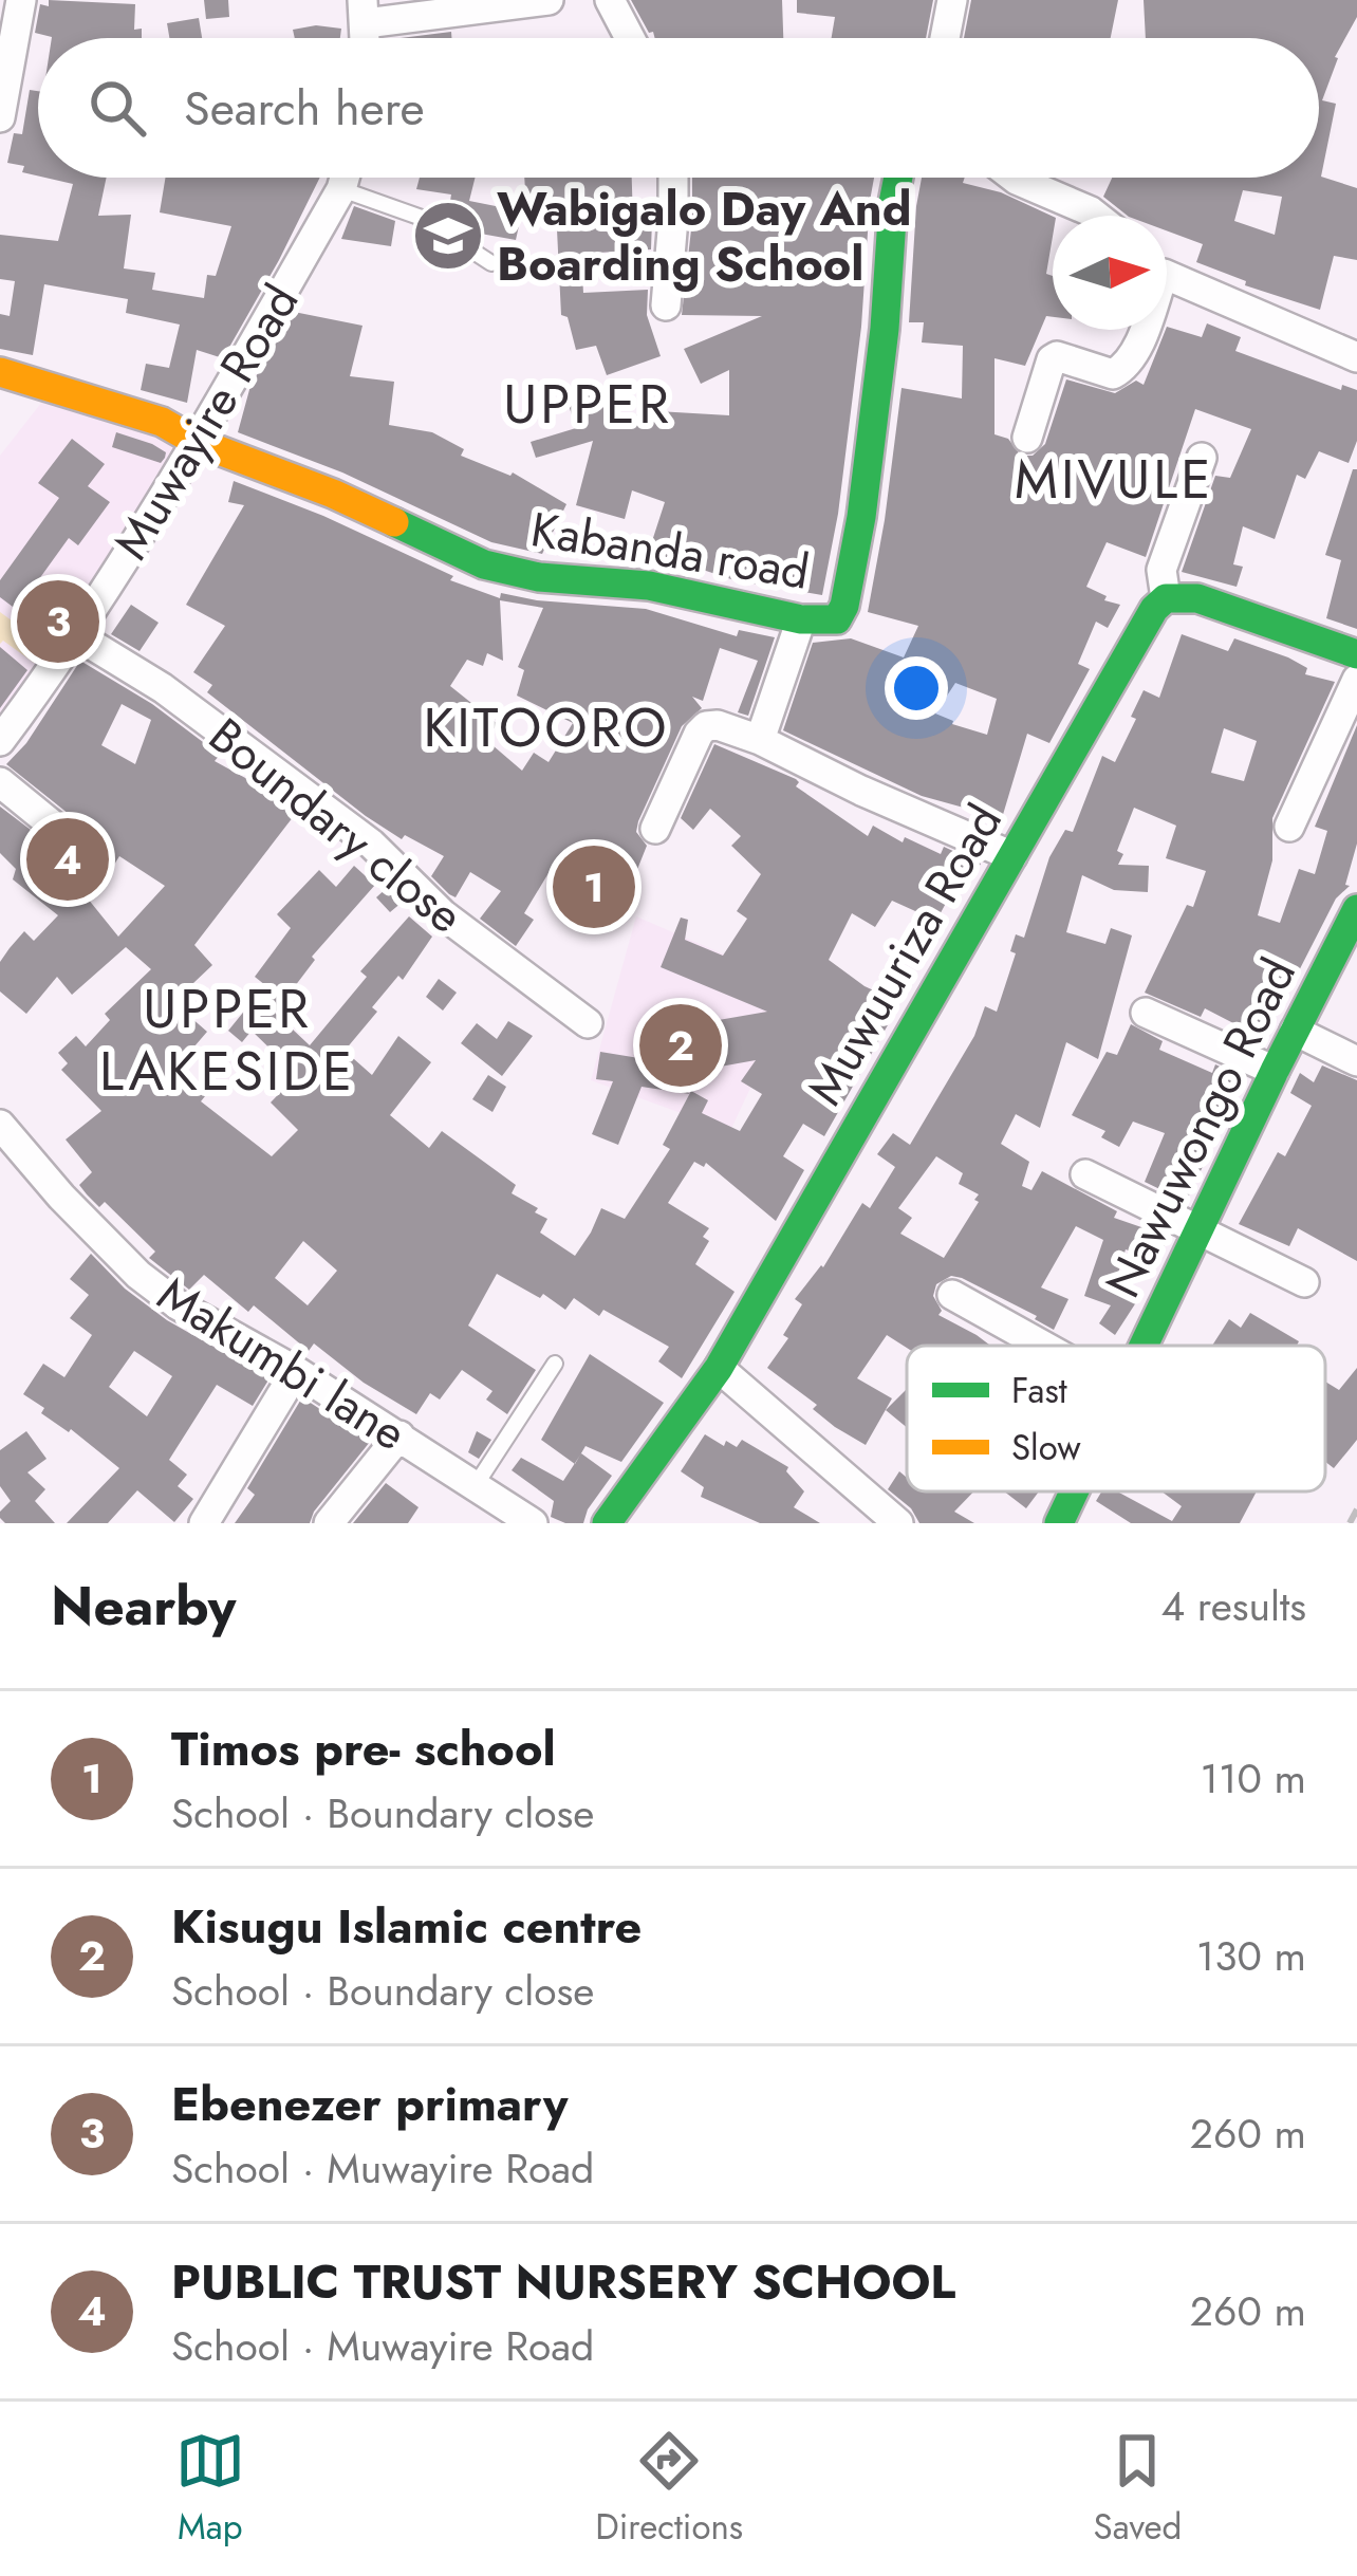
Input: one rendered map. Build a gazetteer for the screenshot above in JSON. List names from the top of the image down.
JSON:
{
  "streets": {
    "street": [
      "Muwayire Road",
      "Kabanda road",
      "Boundary close",
      "Muwuuriza Road",
      "Nawuwongo Road",
      "Makumbi lane"
    ]
  },
  "crossings": [
    ["Muwayire Road", "Kabanda road"],
    ["Muwayire Road", "Boundary close"]
  ],
  "districts": [
    "UPPER",
    "MIVULE",
    "KITOORO",
    "UPPER LAKESIDE"
  ],
  "places": {
    "school or university": ["Wabigalo Day And Boarding School"]
  },
  "legend": ["Fast", "Slow"],
  "north": "right",
  "page": {
    "search": "Search here",
    "pins": [
      "3",
      "4",
      "1",
      "2"
    ],
    "heading": ["Nearby", "4 results"],
    "list": [
      {
        "mark": "1",
        "name": "Timos pre- school",
        "note": "School · Boundary close",
        "value": "110 m"
      },
      {
        "mark": "2",
        "name": "Kisugu Islamic centre",
        "note": "School · Boundary close",
        "value": "130 m"
      },
      {
        "mark": "3",
        "name": "Ebenezer primary",
        "note": "School · Muwayire Road",
        "value": "260 m"
      },
      {
        "mark": "4",
        "name": "PUBLIC TRUST NURSERY SCHOOL",
        "note": "School · Muwayire Road",
        "value": "260 m"
      }
    ],
    "nav": ["Map", "Directions", "Saved"]
  }
}
